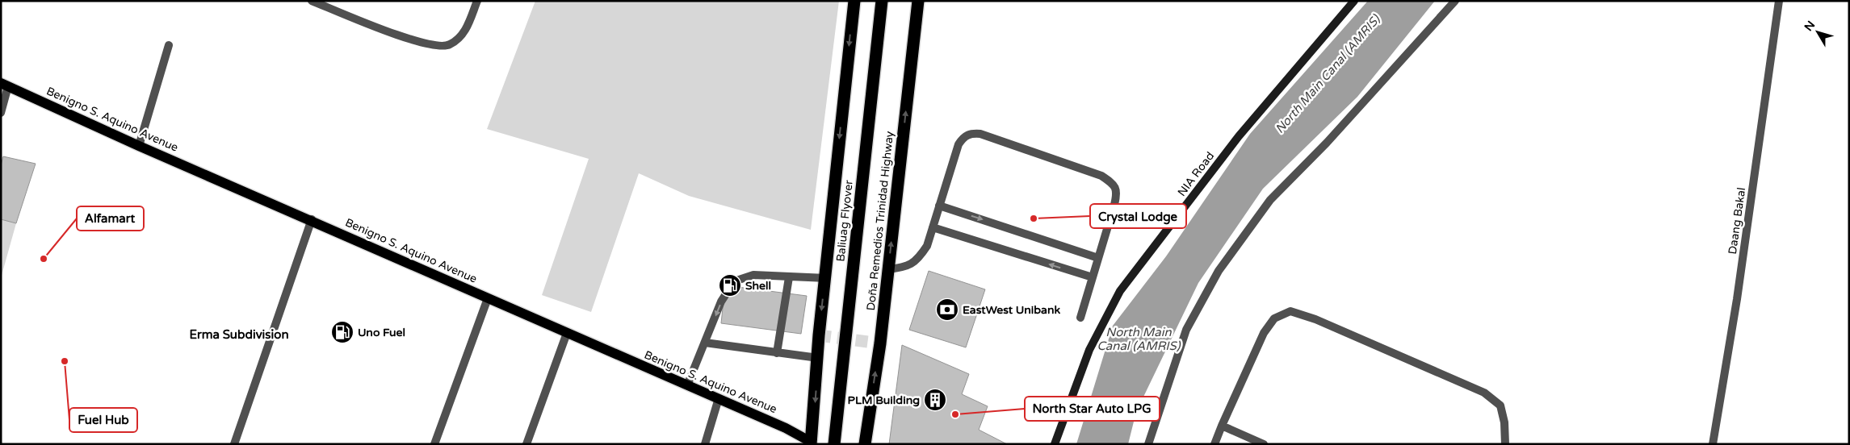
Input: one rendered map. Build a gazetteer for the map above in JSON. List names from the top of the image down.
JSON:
{
  "streets": {
    "highway": ["Baliuag Flyover", "Doña Remedios Trinidad Highway"],
    "main road": ["Benigno S. Aquino Avenue"],
    "street": ["NIA Road", "Daang Bakal"]
  },
  "districts": ["Erma Subdivision"],
  "water": ["North Main Canal (AMRIS)"],
  "places": {
    "other": [
      "Crystal Lodge",
      "Alfamart",
      "Fuel Hub",
      "North Star Auto LPG"
    ],
    "fuel station": ["Shell", "Uno Fuel"],
    "bank": ["EastWest Unibank"],
    "building": ["PLM Building"]
  },
  "north": "top left"
}
